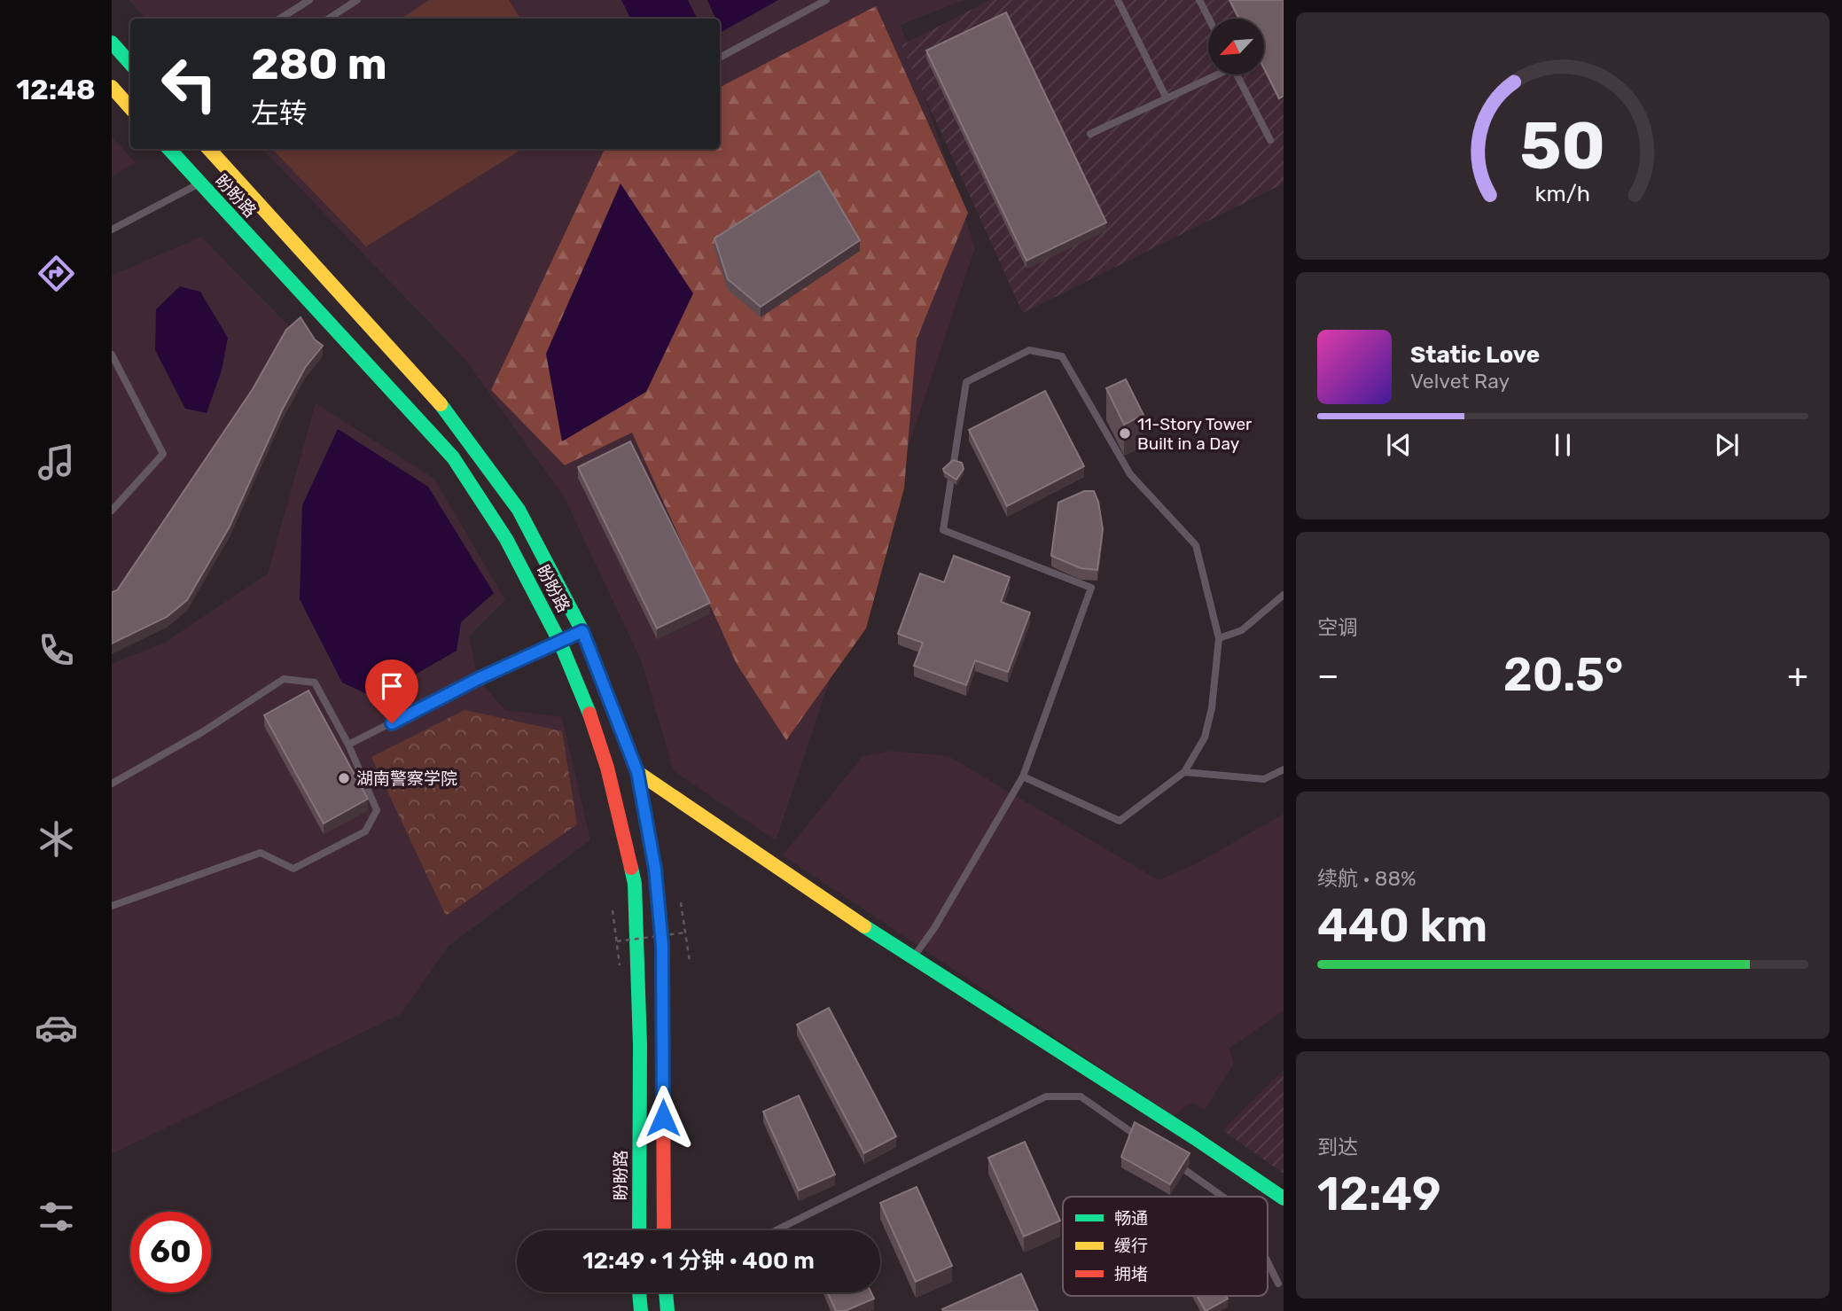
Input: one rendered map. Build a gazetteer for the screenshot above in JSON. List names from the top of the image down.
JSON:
{
  "streets": {
    "main road": ["盼盼路"]
  },
  "places": ["11-Story Tower Built in a Day", "湖南警察学院"],
  "legend": ["畅通", "缓行", "拥堵"],
  "north": "bottom left",
  "page": {
    "tabs": "12:48",
    "turn": ["280 m", "左转"],
    "song": ["Static Love", "Velvet Ray"],
    "tile": [
      "空调",
      ["续航 · 88%", "440 km"],
      ["到达", "12:49"]
    ],
    "heat": ["−", "20.5°", "+"],
    "limit": "60",
    "trip": "12:49 · 1 分钟 · 400 m",
    "gauge": ["50", "km/h"]
  }
}
